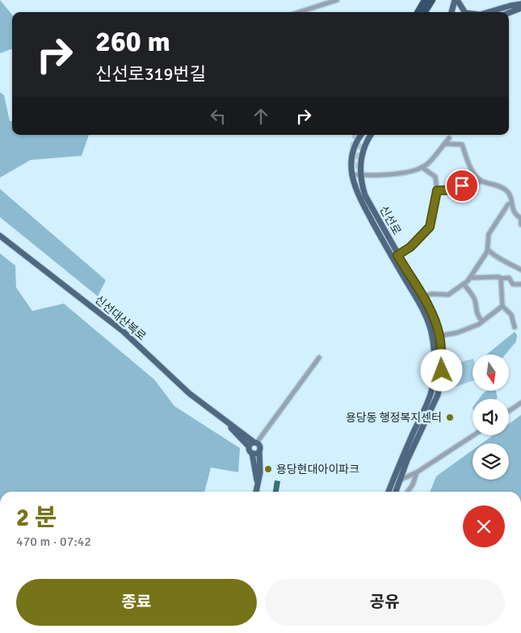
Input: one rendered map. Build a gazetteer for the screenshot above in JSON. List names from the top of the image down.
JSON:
{
  "streets": {
    "main road": ["신선로", "신선대산복로"]
  },
  "places": ["용당동 행정복지센터", "용당현대아이파크"],
  "north": "bottom",
  "page": {
    "turn": ["260 m", "신선로319번길"],
    "heading": ["2 분", "470 m · 07:42"],
    "buttons": ["종료", "공유"]
  }
}
